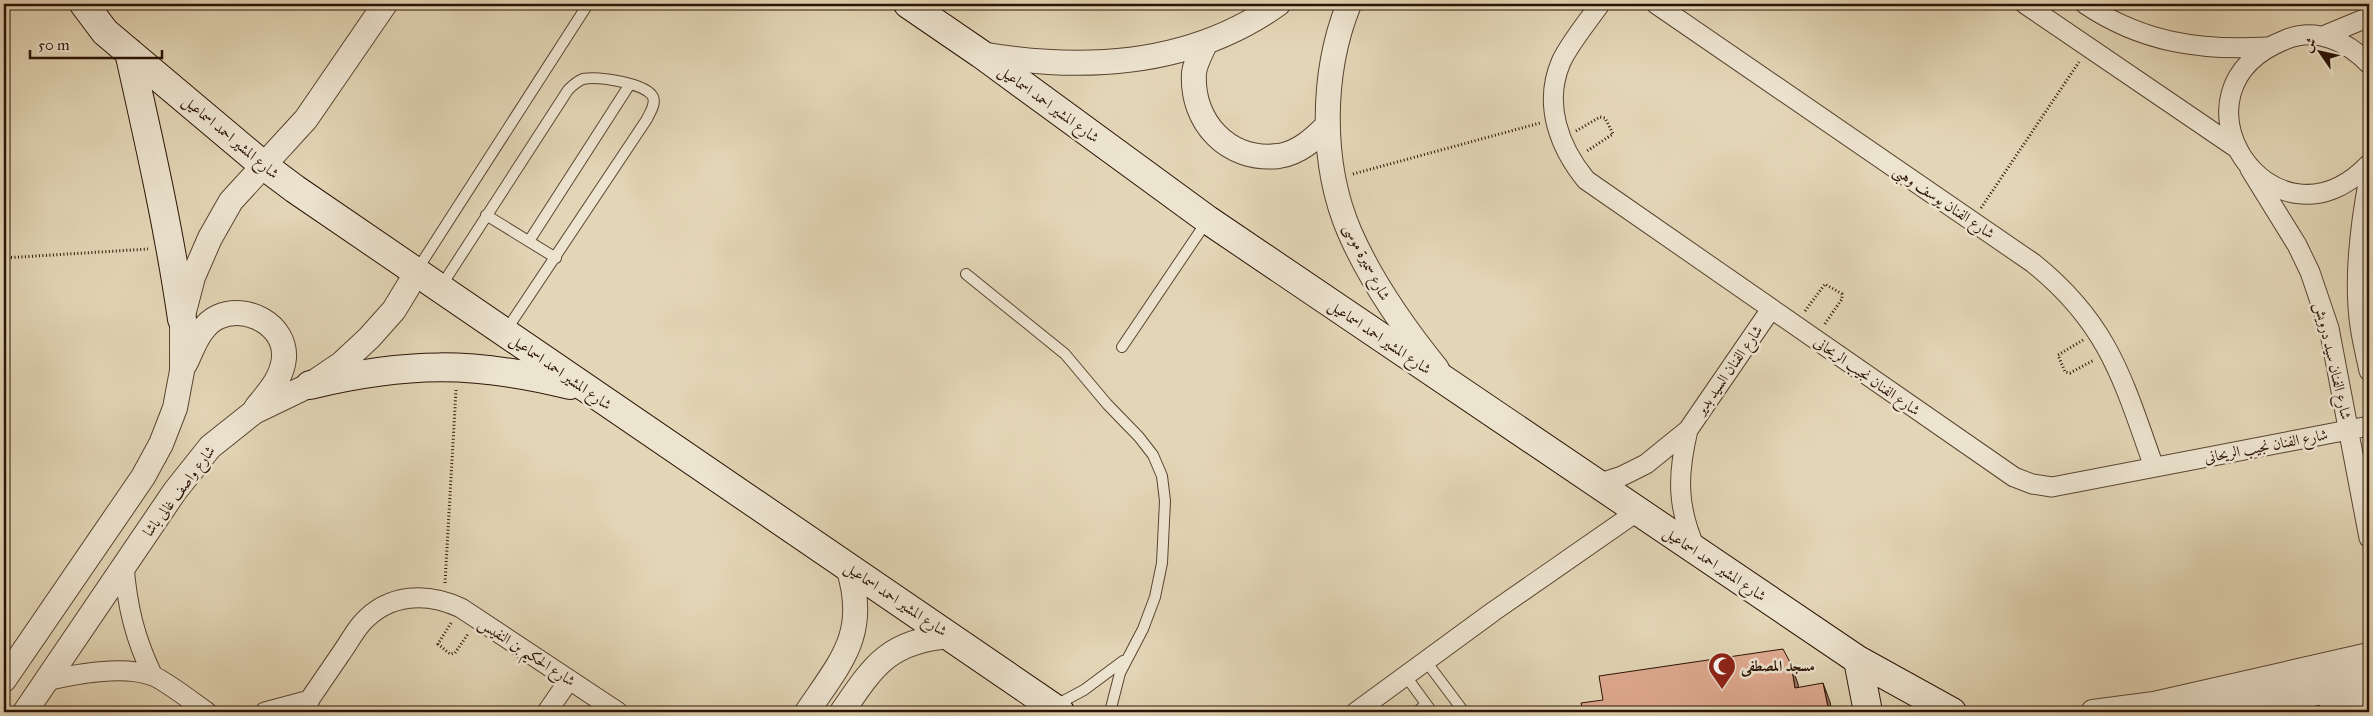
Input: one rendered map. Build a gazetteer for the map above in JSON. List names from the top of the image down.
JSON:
{
  "streets": {
    "main road": ["شارع المشير احمد اسماعيل"],
    "street": [
      "شارع الفنان يوسف وهبى",
      "شارع سميرة موسى",
      "شارع الفنان سيد درويش",
      "شارع الفنان السيد بدير",
      "شارع الفنان نجيب الريحانى",
      "شارع واصف غالى باشا",
      "شارع الحكيم بن النفيس"
    ]
  },
  "crossings": [
    ["شارع المشير احمد اسماعيل", "شارع سميرة موسى"],
    ["شارع المشير احمد اسماعيل", "شارع الفنان السيد بدير"],
    ["شارع المشير احمد اسماعيل", "شارع واصف غالى باشا"],
    ["شارع الفنان يوسف وهبى", "شارع الفنان نجيب الريحانى"],
    ["شارع الفنان سيد درويش", "شارع الفنان نجيب الريحانى"],
    ["شارع الفنان السيد بدير", "شارع الفنان نجيب الريحانى"]
  ],
  "places": {
    "mosque": ["مسجد المصطفى"]
  },
  "scale_bar": "50 m",
  "north": "top left"
}
